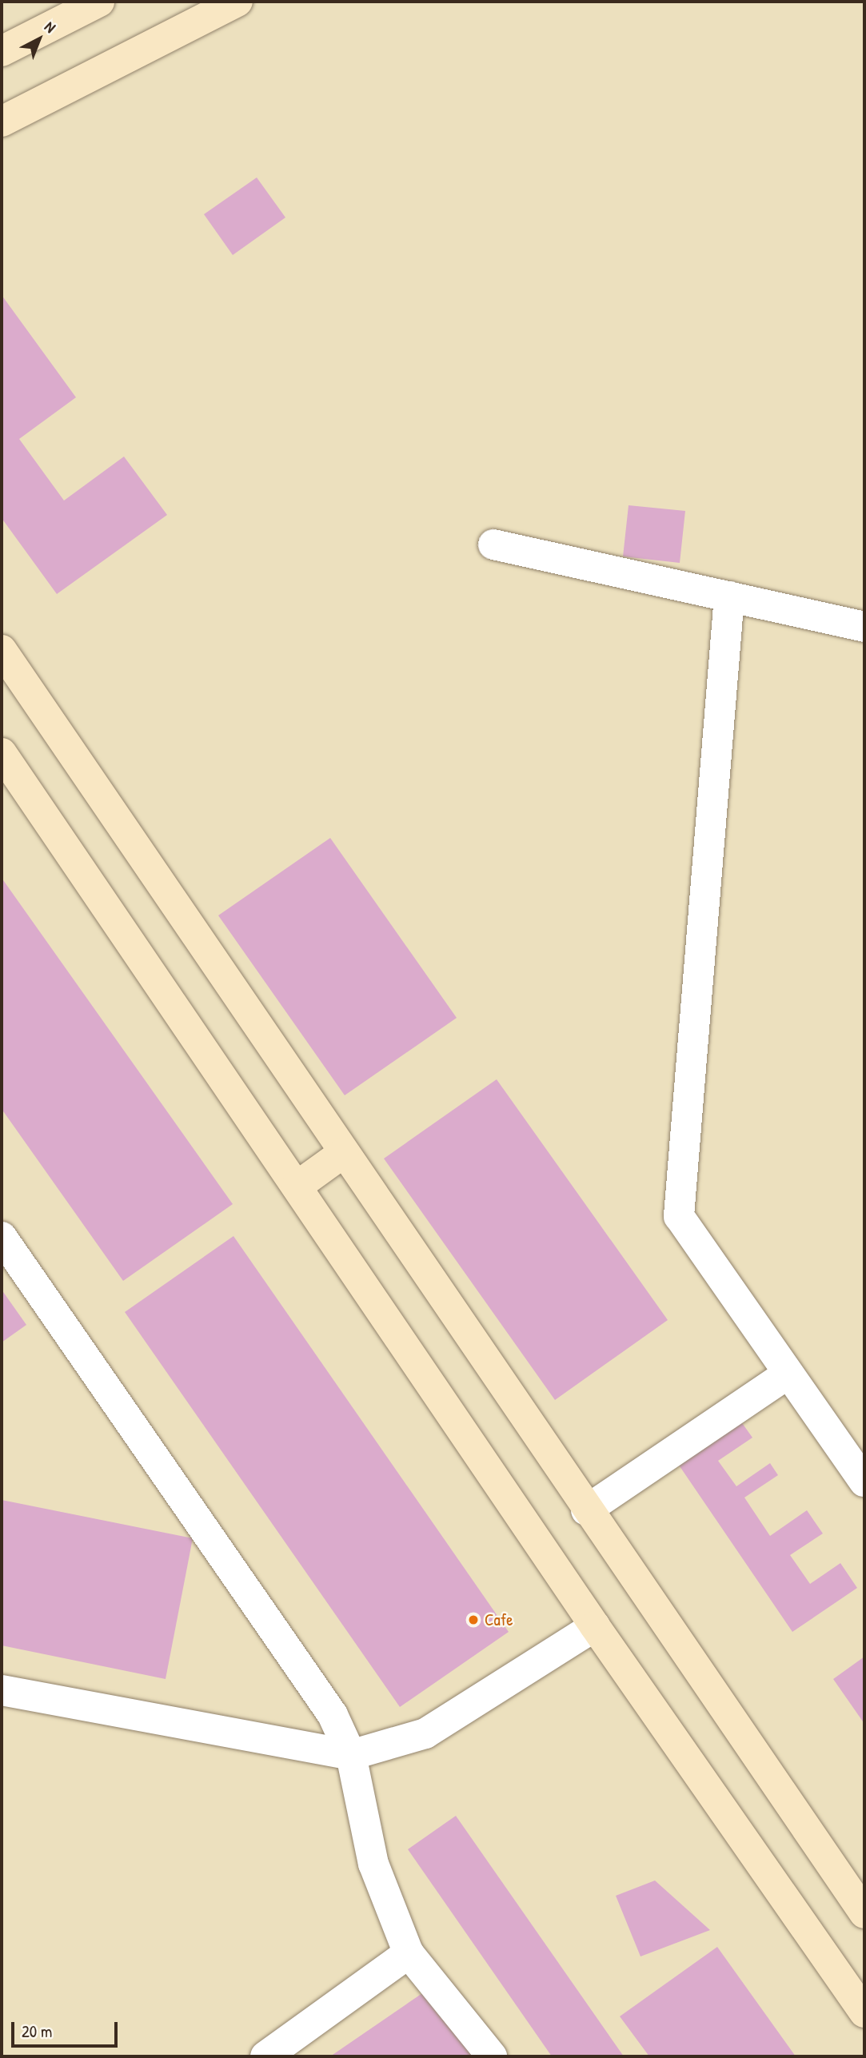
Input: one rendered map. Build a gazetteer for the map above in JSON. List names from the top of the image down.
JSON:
{
  "places": ["Cafe"],
  "scale_bar": "20 m",
  "north": "top right"
}
